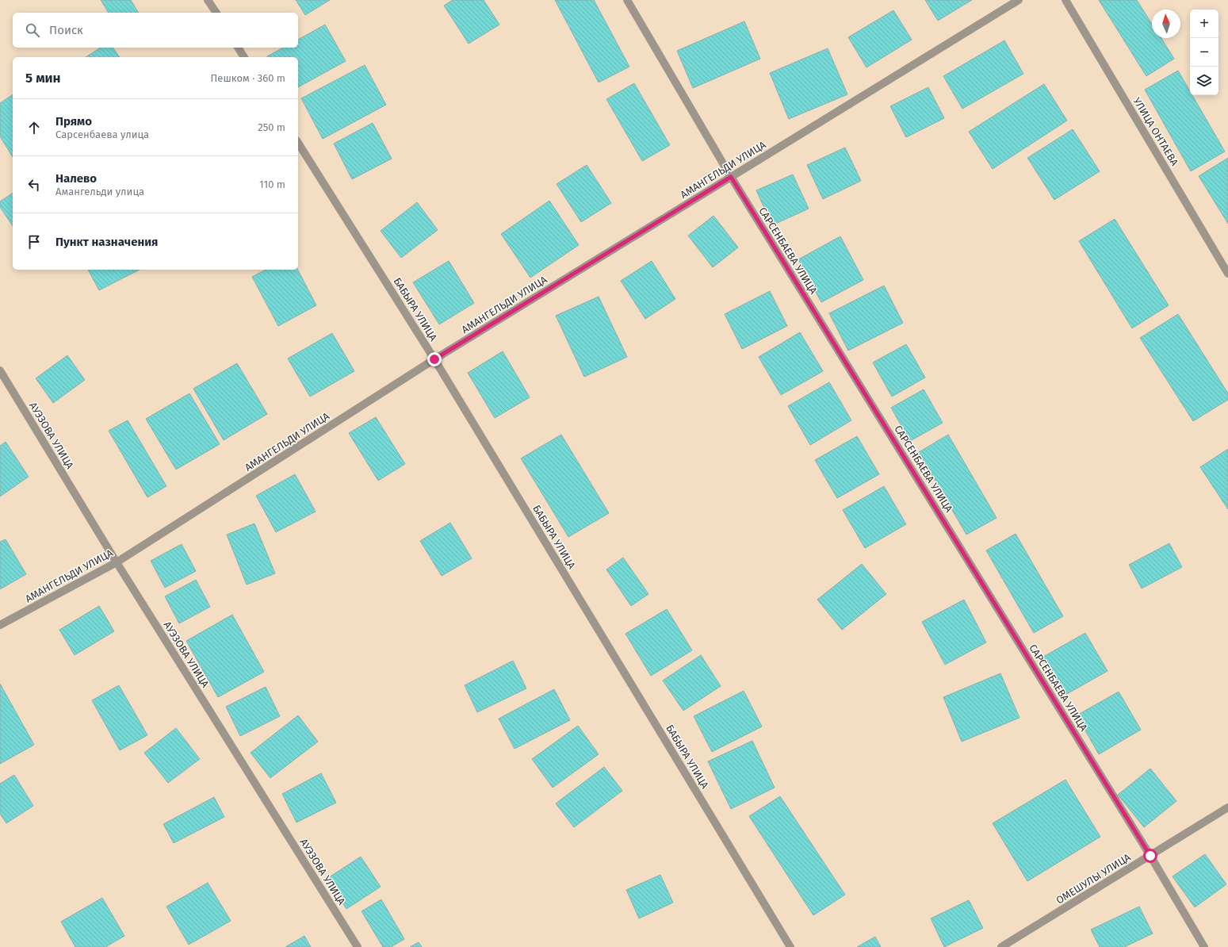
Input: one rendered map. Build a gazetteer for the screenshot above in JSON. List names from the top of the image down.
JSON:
{
  "streets": {
    "street": [
      "УЛИЦА ОНТАЕВА",
      "АМАНГЕЛЬДИ УЛИЦА",
      "САРСЕНБАЕВА УЛИЦА",
      "БАБЫРА УЛИЦА",
      "АУЭЗОВА УЛИЦА",
      "ОМЕШУЛЫ УЛИЦА"
    ]
  },
  "crossings": [
    ["АМАНГЕЛЬДИ УЛИЦА", "САРСЕНБАЕВА УЛИЦА"],
    ["АМАНГЕЛЬДИ УЛИЦА", "БАБЫРА УЛИЦА"],
    ["АМАНГЕЛЬДИ УЛИЦА", "АУЭЗОВА УЛИЦА"],
    ["САРСЕНБАЕВА УЛИЦА", "ОМЕШУЛЫ УЛИЦА"]
  ],
  "north": "top",
  "page": {
    "map_buttons": ["+", "−"],
    "search": "Поиск",
    "heading": ["5 мин", "Пешком · 360 m"],
    "list": [
      ["Прямо", "Сарсенбаева улица", "250 m"],
      ["Налево", "Амангельди улица", "110 m"],
      "Пункт назначения"
    ]
  }
}
